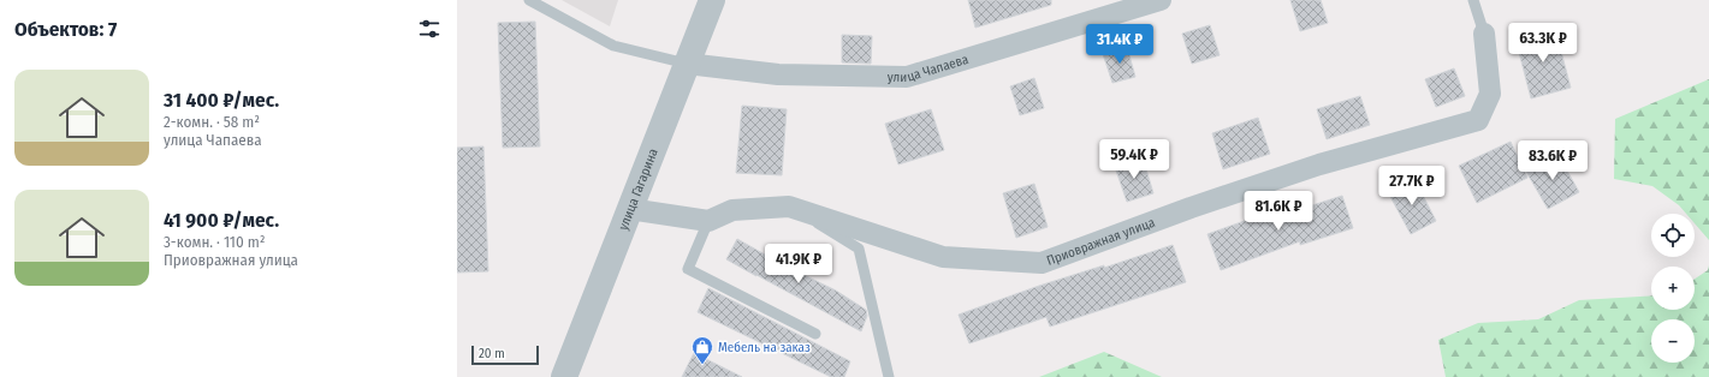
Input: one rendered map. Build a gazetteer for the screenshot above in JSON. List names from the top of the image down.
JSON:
{
  "streets": {
    "street": ["улица Чапаева", "улица Гагарина", "Приовражная улица"]
  },
  "crossings": [
    ["улица Чапаева", "улица Гагарина"]
  ],
  "places": {
    "shop": ["Мебель на заказ"]
  },
  "scale_bar": "20 m",
  "page": {
    "heading": "Объектов: 7",
    "price": [
      "63.3K ₽",
      "31.4K ₽",
      "59.4K ₽",
      "83.6K ₽",
      "27.7K ₽",
      "81.6K ₽",
      "41.9K ₽"
    ],
    "list": [
      {
        "name": "31 400 ₽/мес.",
        "note": "2-комн. · 58 m² · улица Чапаева"
      },
      {
        "name": "41 900 ₽/мес.",
        "note": "3-комн. · 110 m² · Приовражная улица"
      }
    ],
    "map_buttons": ["+", "−"],
    "scale": "20 m"
  }
}
